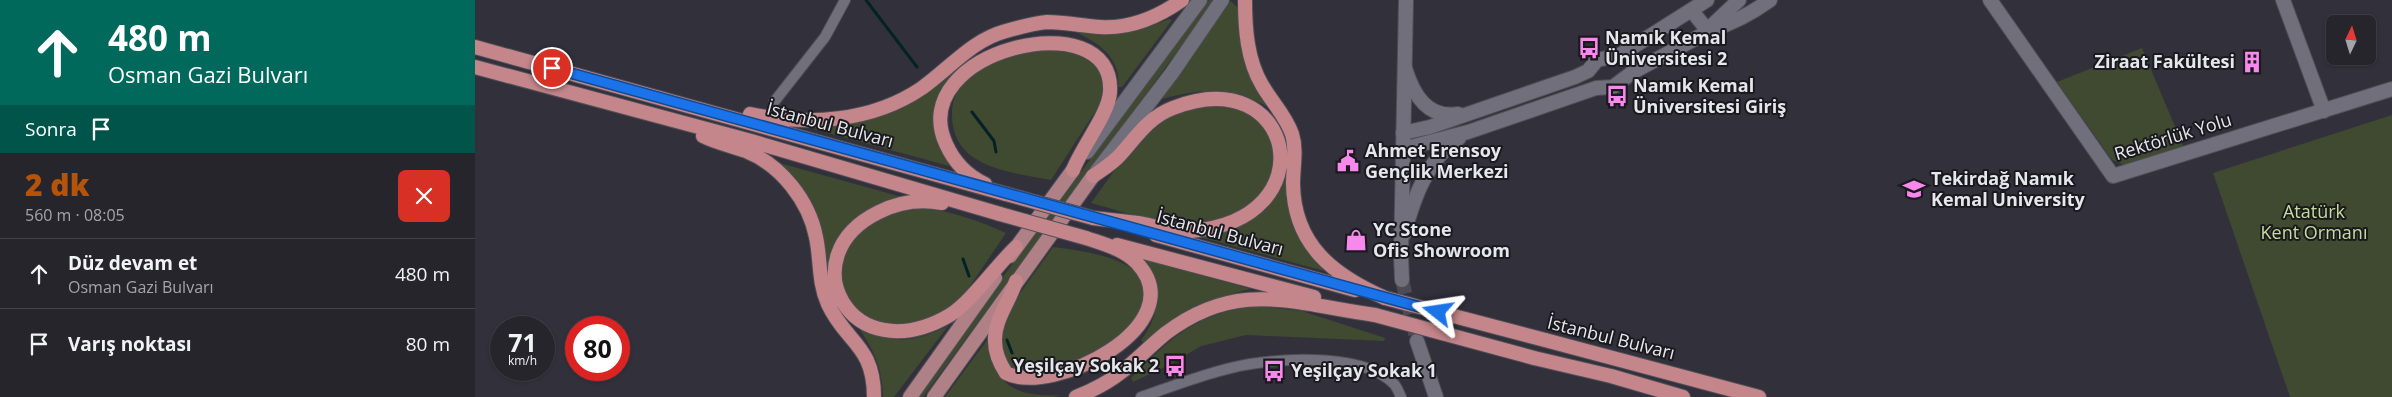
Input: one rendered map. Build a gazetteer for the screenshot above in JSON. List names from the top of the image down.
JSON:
{
  "streets": {
    "highway": ["İstanbul Bulvarı"],
    "street": ["Rektörlük Yolu"]
  },
  "parks": ["Atatürk Kent Ormanı"],
  "places": {
    "bus stop": [
      "Namık Kemal Üniversitesi 2",
      "Namık Kemal Üniversitesi Giriş",
      "Yeşilçay Sokak 2",
      "Yeşilçay Sokak 1"
    ],
    "building": ["Ziraat Fakültesi"],
    "public building": ["Ahmet Erensoy Gençlik Merkezi"],
    "school or university": ["Tekirdağ Namık Kemal University"],
    "shop": ["YC Stone Ofis Showroom"]
  },
  "north": "top",
  "page": {
    "turn": ["480 m", "Osman Gazi Bulvarı"],
    "then": "Sonra",
    "heading": ["2 dk", "560 m · 08:05"],
    "list": [
      {
        "name": "Düz devam et",
        "note": "Osman Gazi Bulvarı",
        "value": "480 m"
      },
      {
        "name": "Varış noktası",
        "value": "80 m"
      }
    ],
    "speed": "71 km/h",
    "limit": "80"
  }
}
